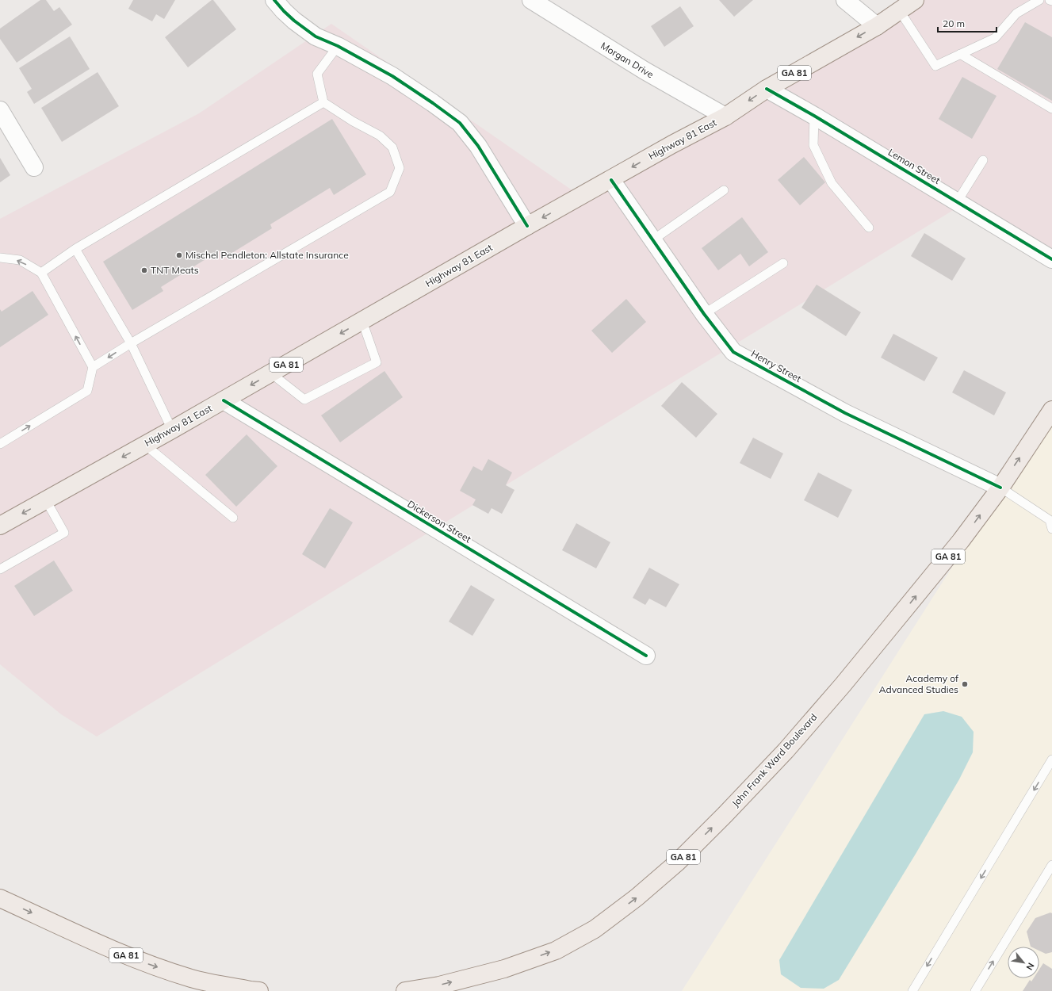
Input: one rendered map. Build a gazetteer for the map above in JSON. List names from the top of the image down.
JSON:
{
  "streets": {
    "main road": ["GA 81", "Highway 81 East", "John Frank Ward Boulevard"],
    "street": [
      "Morgan Drive",
      "Lemon Street",
      "Henry Street",
      "Dickerson Street"
    ]
  },
  "crossings": [
    ["Morgan Drive", "Highway 81 East"],
    ["Highway 81 East", "Lemon Street"],
    ["Highway 81 East", "Henry Street"],
    ["Highway 81 East", "Dickerson Street"],
    ["Henry Street", "John Frank Ward Boulevard"]
  ],
  "one_way": ["Highway 81 East", "John Frank Ward Boulevard"],
  "places": ["Mischel Pendleton: Allstate Insurance", "TNT Meats", "Academy of Advanced Studies"],
  "scale_bar": "20 m",
  "north": "bottom right"
}
